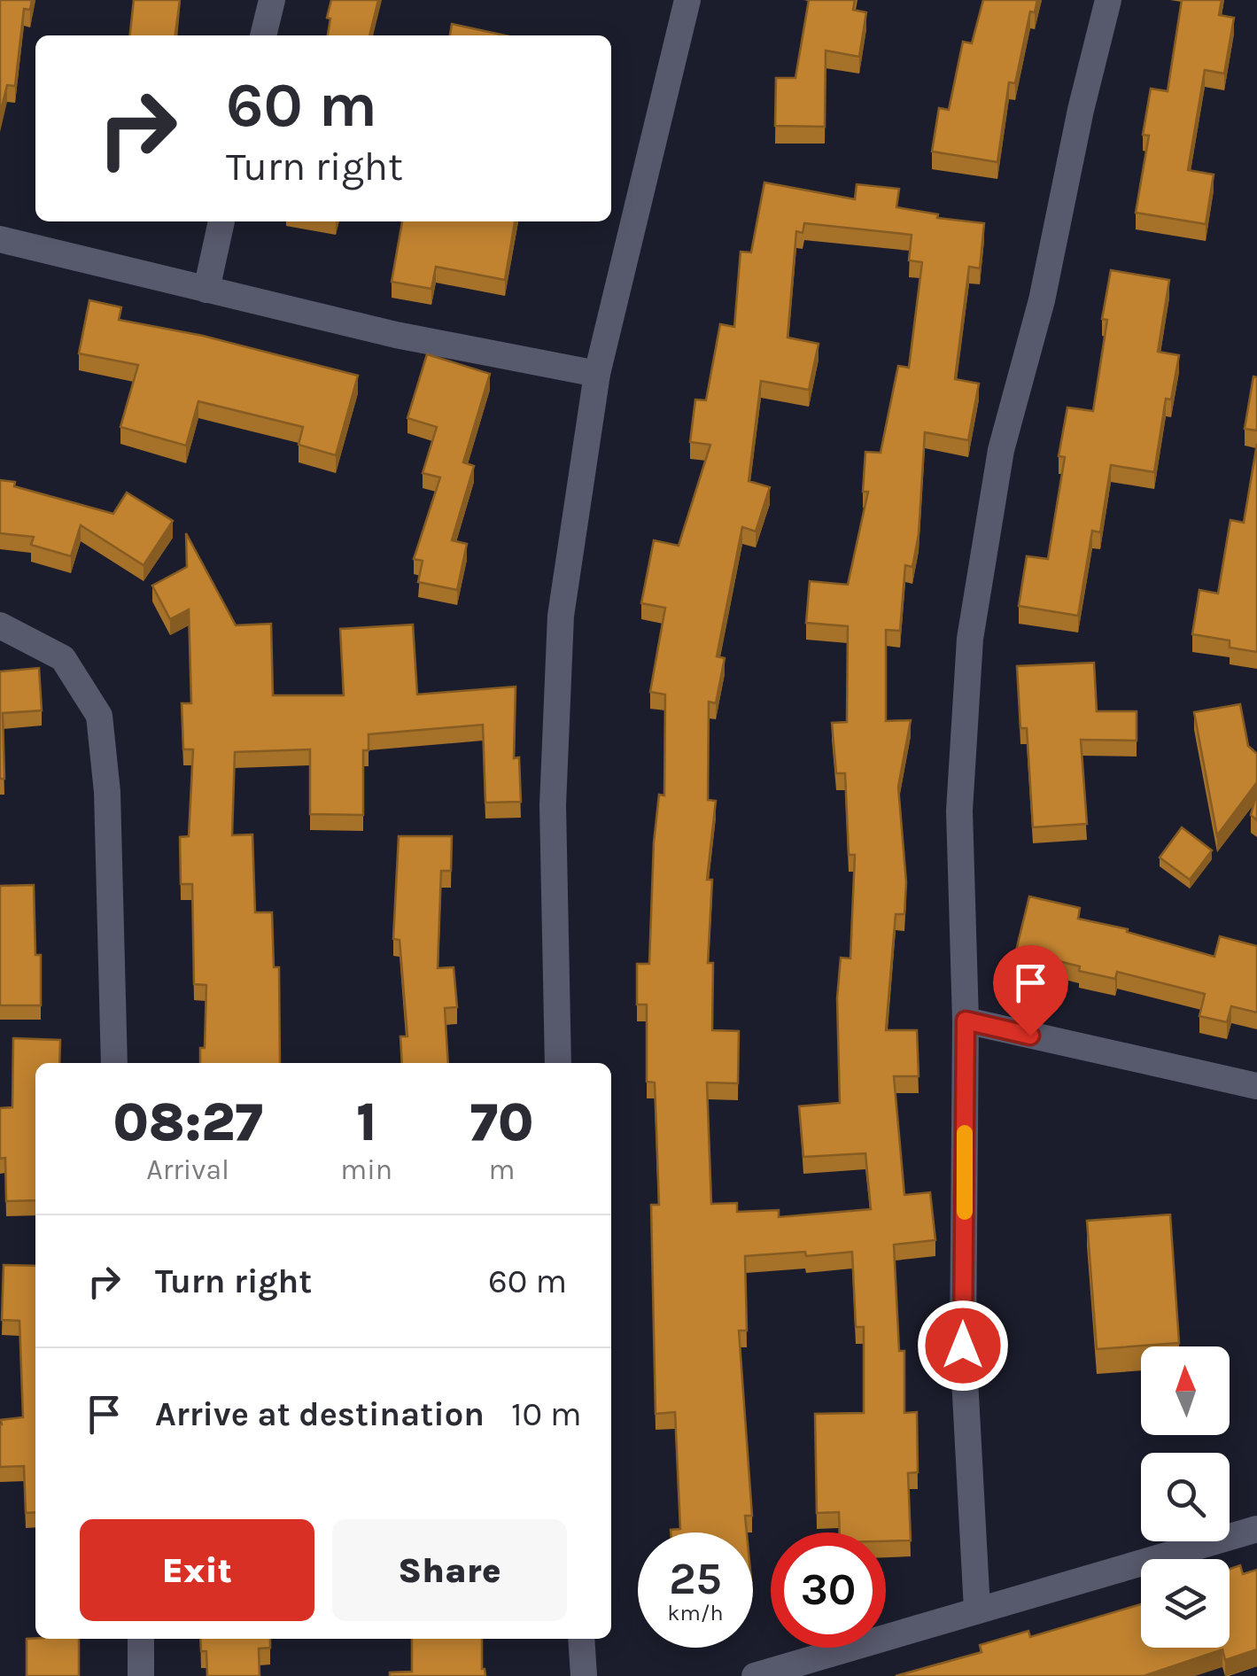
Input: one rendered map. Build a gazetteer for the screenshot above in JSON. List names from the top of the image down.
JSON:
{
  "north": "top",
  "page": {
    "turn": ["60 m", "Turn right"],
    "eta": [
      "08:27",
      "Arrival",
      "1",
      "min",
      "70",
      "m"
    ],
    "list": [
      {
        "name": "Turn right",
        "value": "60 m"
      },
      {
        "name": "Arrive at destination",
        "value": "10 m"
      }
    ],
    "buttons": ["Exit", "Share"],
    "speed": "25 km/h",
    "limit": "30"
  }
}
